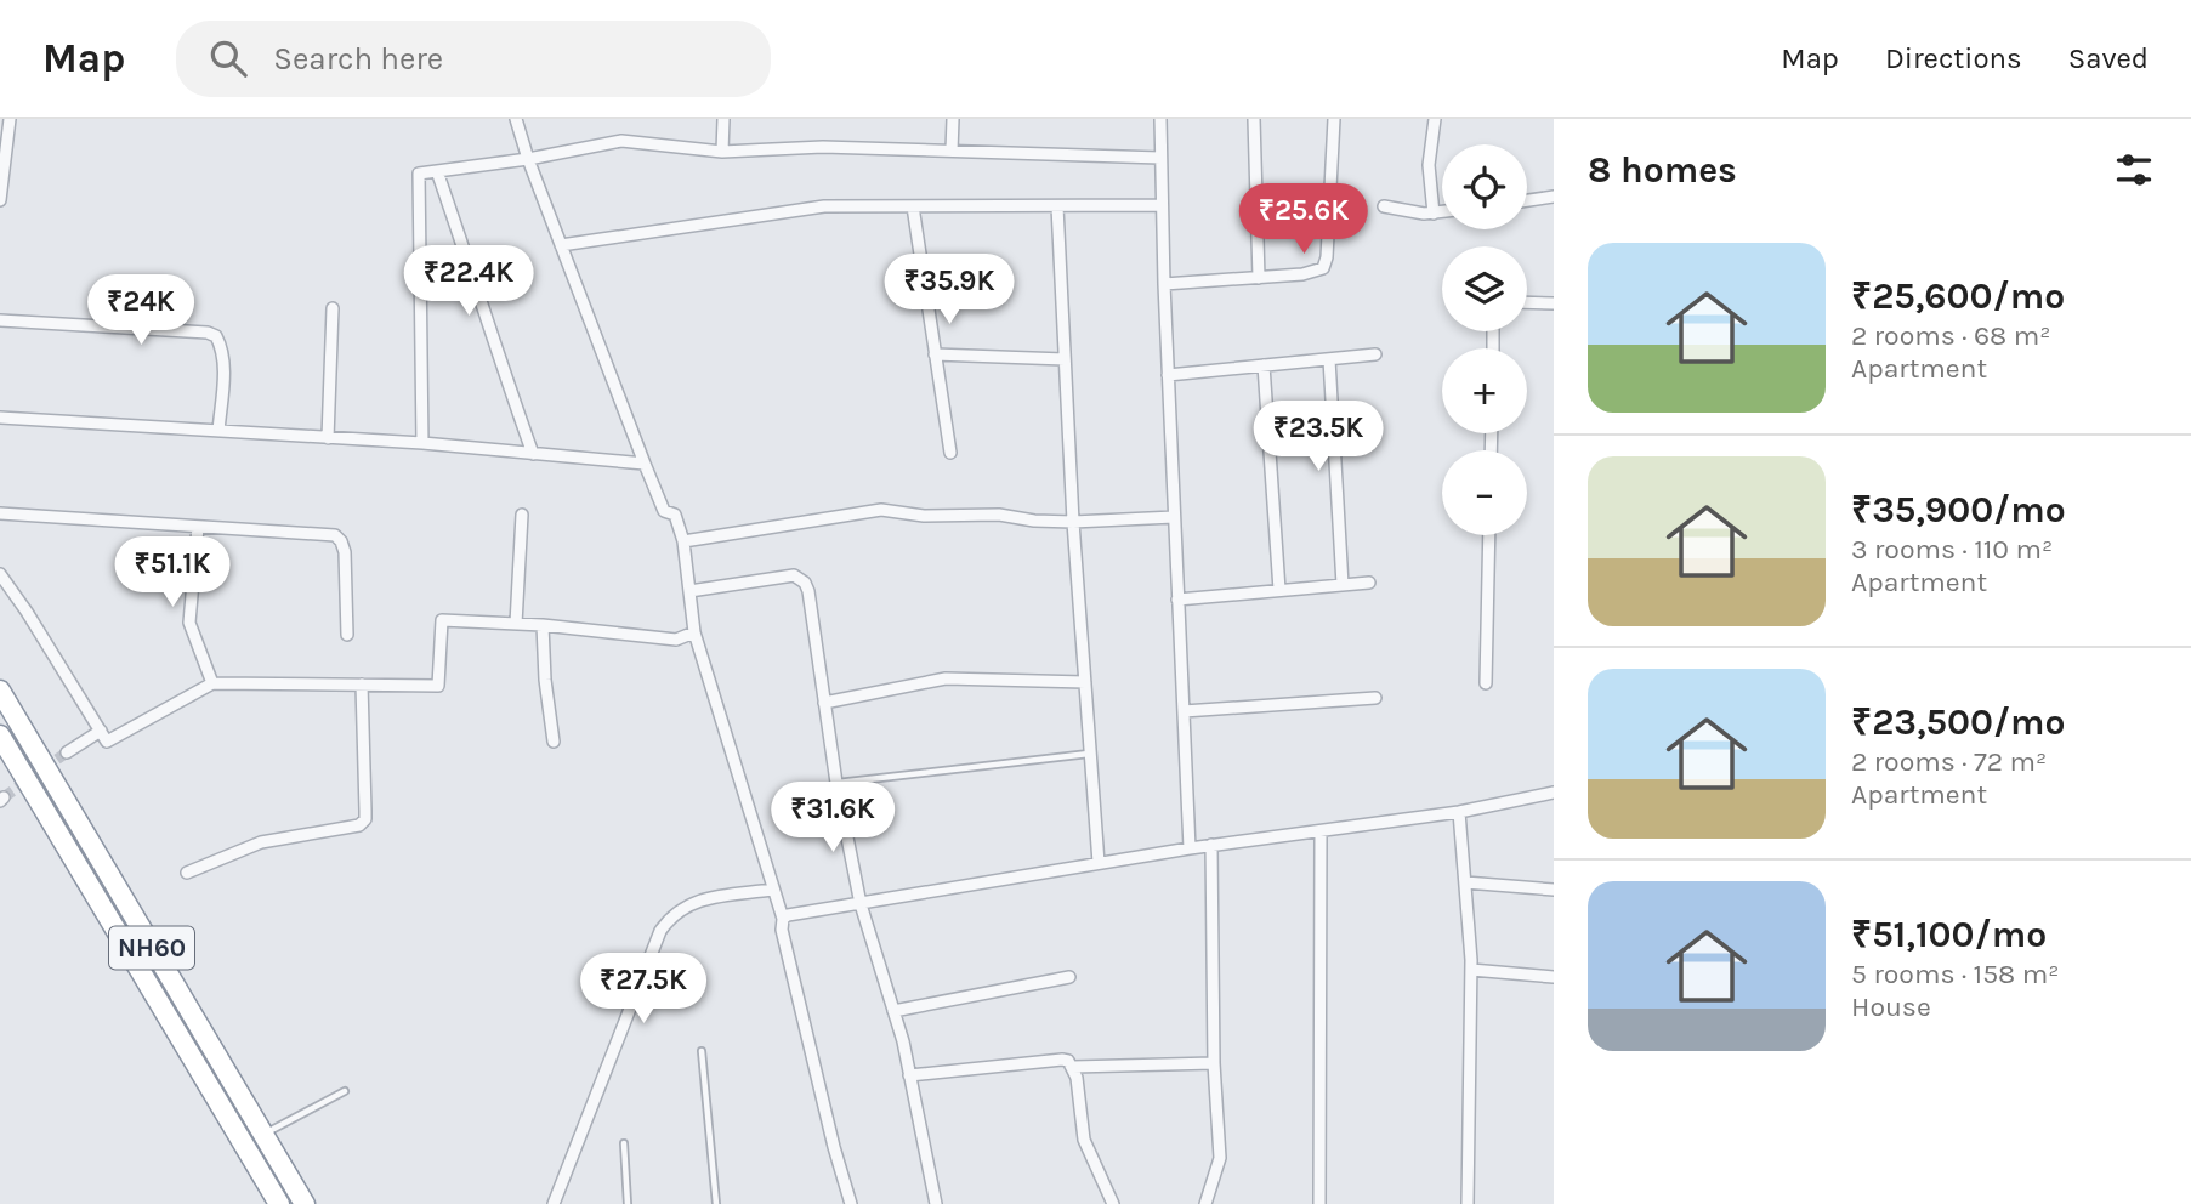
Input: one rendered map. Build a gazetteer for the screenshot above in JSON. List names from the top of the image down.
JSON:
{
  "streets": {
    "highway": ["NH60"]
  },
  "page": {
    "header": "Map",
    "search": "Search here",
    "nav": ["Map", "Directions", "Saved"],
    "heading": "8 homes",
    "map_buttons": ["+", "−"],
    "price": [
      "₹25.6K",
      "₹22.4K",
      "₹35.9K",
      "₹24K",
      "₹23.5K",
      "₹51.1K",
      "₹31.6K",
      "₹27.5K"
    ],
    "list": [
      {
        "name": "₹25,600/mo",
        "note": "2 rooms · 68 m² · Apartment"
      },
      {
        "name": "₹35,900/mo",
        "note": "3 rooms · 110 m² · Apartment"
      },
      {
        "name": "₹23,500/mo",
        "note": "2 rooms · 72 m² · Apartment"
      },
      {
        "name": "₹51,100/mo",
        "note": "5 rooms · 158 m² · House"
      }
    ]
  }
}
